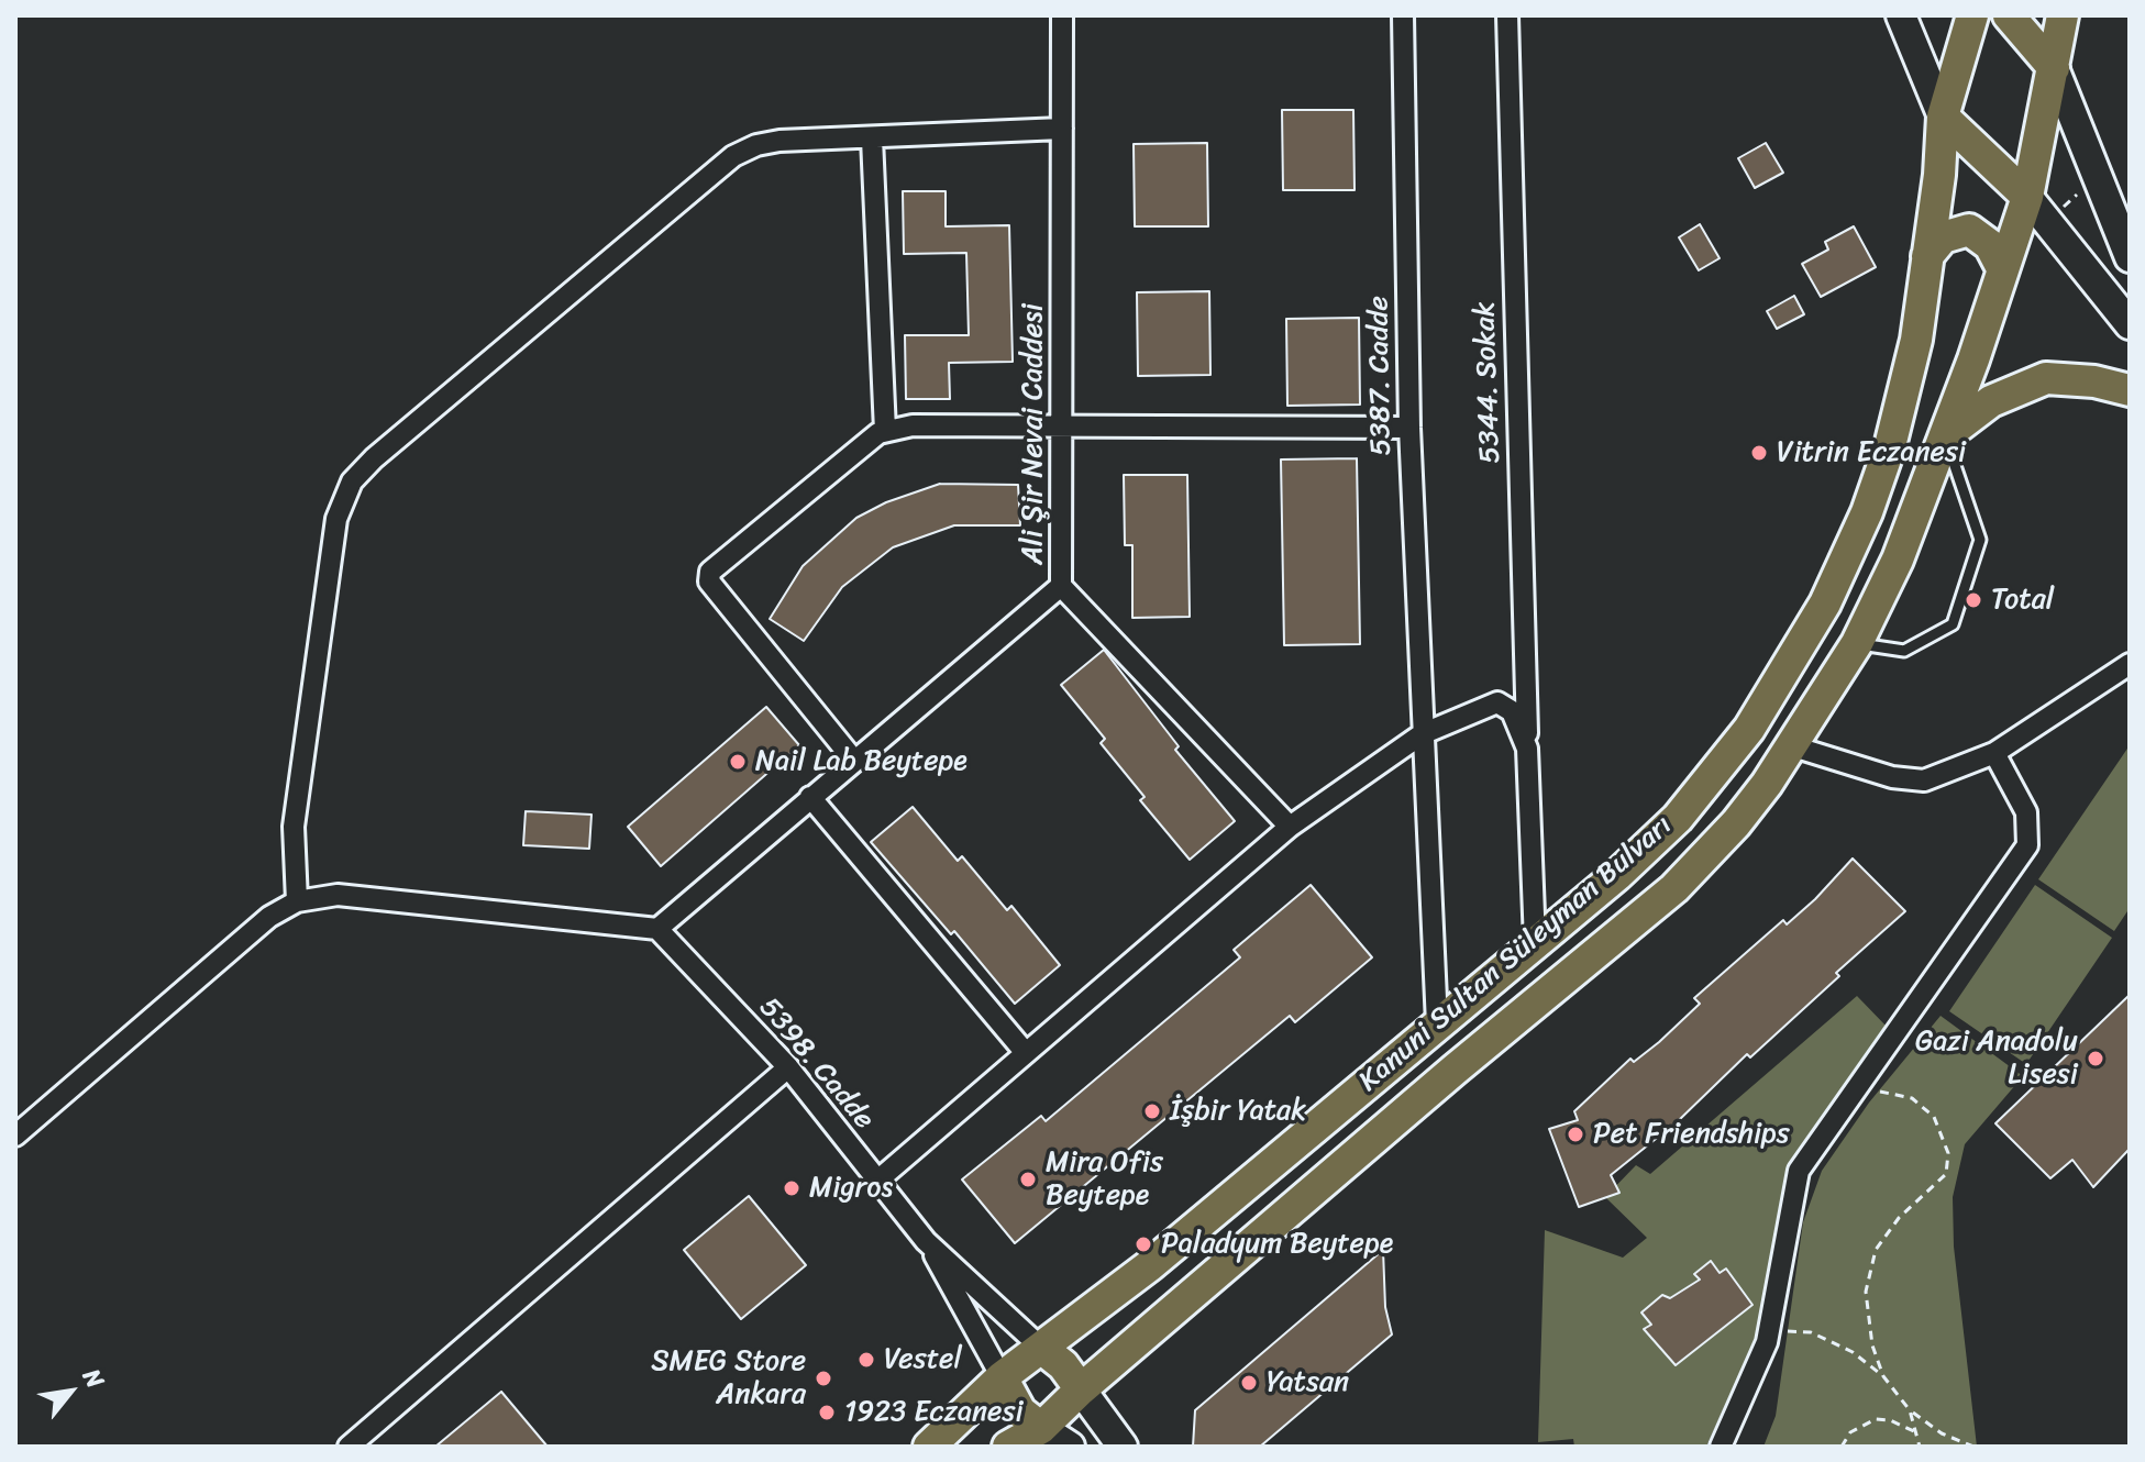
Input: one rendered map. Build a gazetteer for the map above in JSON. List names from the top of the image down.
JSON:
{
  "streets": {
    "main road": ["Kanuni Sultan Süleyman Bulvarı"],
    "street": [
      "5387. Cadde",
      "5344. Sokak",
      "Ali Şir Nevai Caddesi",
      "5398. Cadde"
    ]
  },
  "crossings": [
    ["5387. Cadde", "Kanuni Sultan Süleyman Bulvarı"],
    ["5344. Sokak", "Kanuni Sultan Süleyman Bulvarı"],
    ["Ali Şir Nevai Caddesi", "5398. Cadde"],
    ["Kanuni Sultan Süleyman Bulvarı", "5398. Cadde"]
  ],
  "places": [
    "Vitrin Eczanesi",
    "Total",
    "Nail Lab Beytepe",
    "Gazi Anadolu Lisesi",
    "İşbir Yatak",
    "Pet Friendships",
    "Mira Ofis Beytepe",
    "Migros",
    "Paladyum Beytepe",
    "Vestel",
    "SMEG Store Ankara",
    "Yatsan",
    "1923 Eczanesi"
  ],
  "north": "top right"
}
